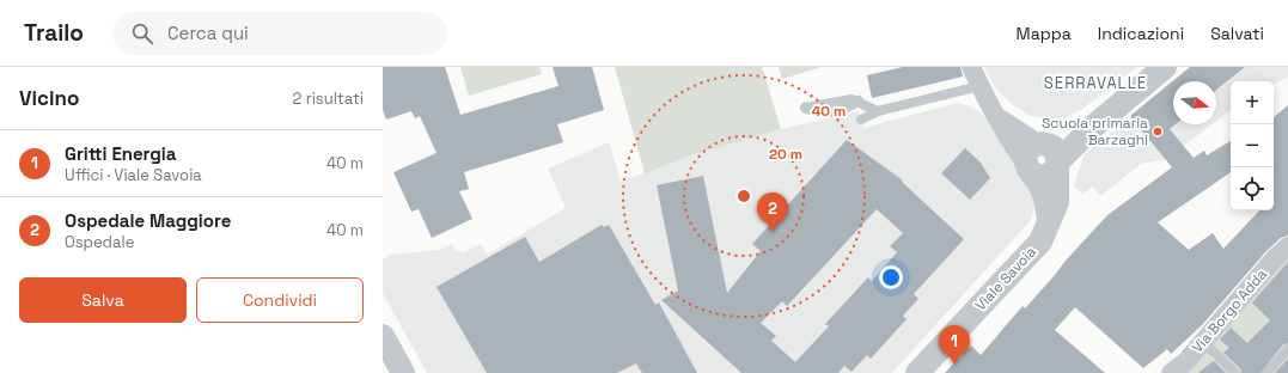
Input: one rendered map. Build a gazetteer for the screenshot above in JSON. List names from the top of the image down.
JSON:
{
  "streets": {
    "street": ["Viale Savoia", "Via Borgo Adda"]
  },
  "districts": ["SERRAVALLE"],
  "places": ["Scuola primaria Barzaghi"],
  "north": "right",
  "page": {
    "header": "Trailo",
    "search": "Cerca qui",
    "nav": ["Mappa", "Indicazioni", "Salvati"],
    "heading": ["Vicino", "2 risultati"],
    "map_buttons": ["+", "−"],
    "list": [
      {
        "mark": "1",
        "name": "Gritti Energia",
        "note": "Uffici · Viale Savoia",
        "value": "40 m"
      },
      {
        "mark": "2",
        "name": "Ospedale Maggiore",
        "note": "Ospedale",
        "value": "40 m"
      }
    ],
    "pins": ["2", "1"],
    "buttons": ["Salva", "Condividi"]
  },
  "rings": ["40 m", "20 m"]
}
